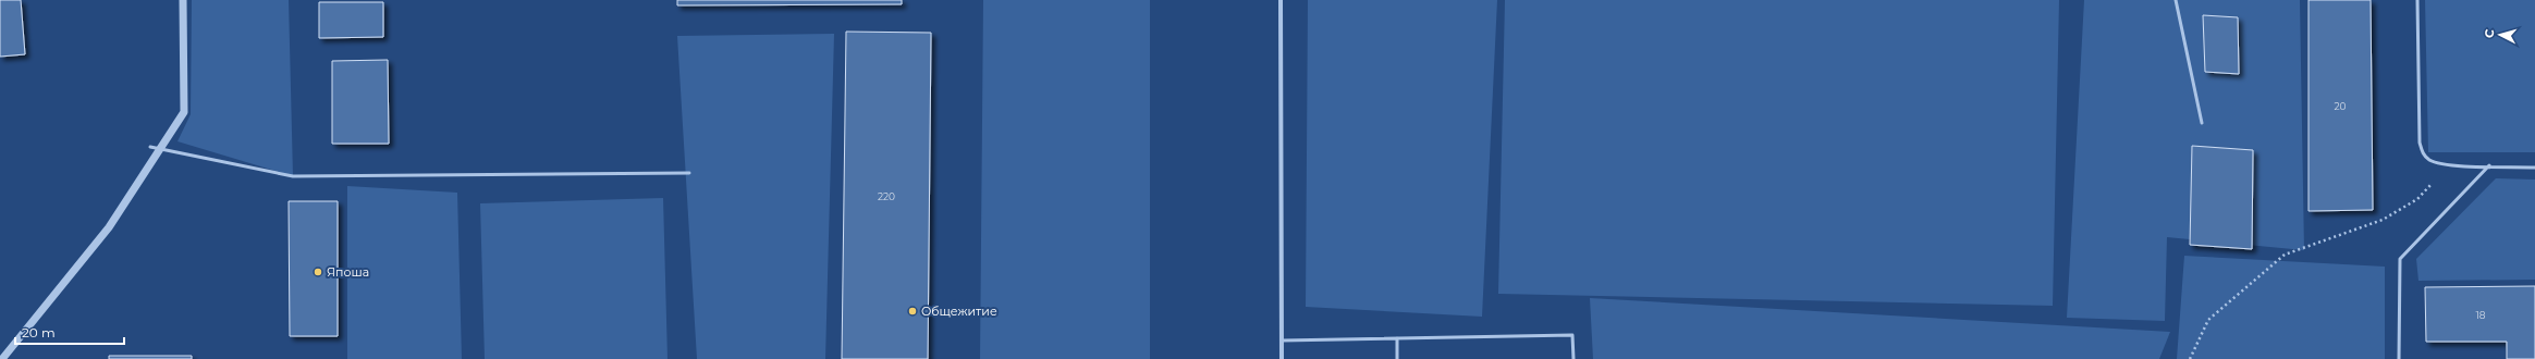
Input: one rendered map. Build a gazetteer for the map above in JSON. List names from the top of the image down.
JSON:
{
  "places": ["Япоша", "Общежитие"],
  "house_numbers": ["20", "220", "18"],
  "scale_bar": "20 m",
  "north": "left"
}
